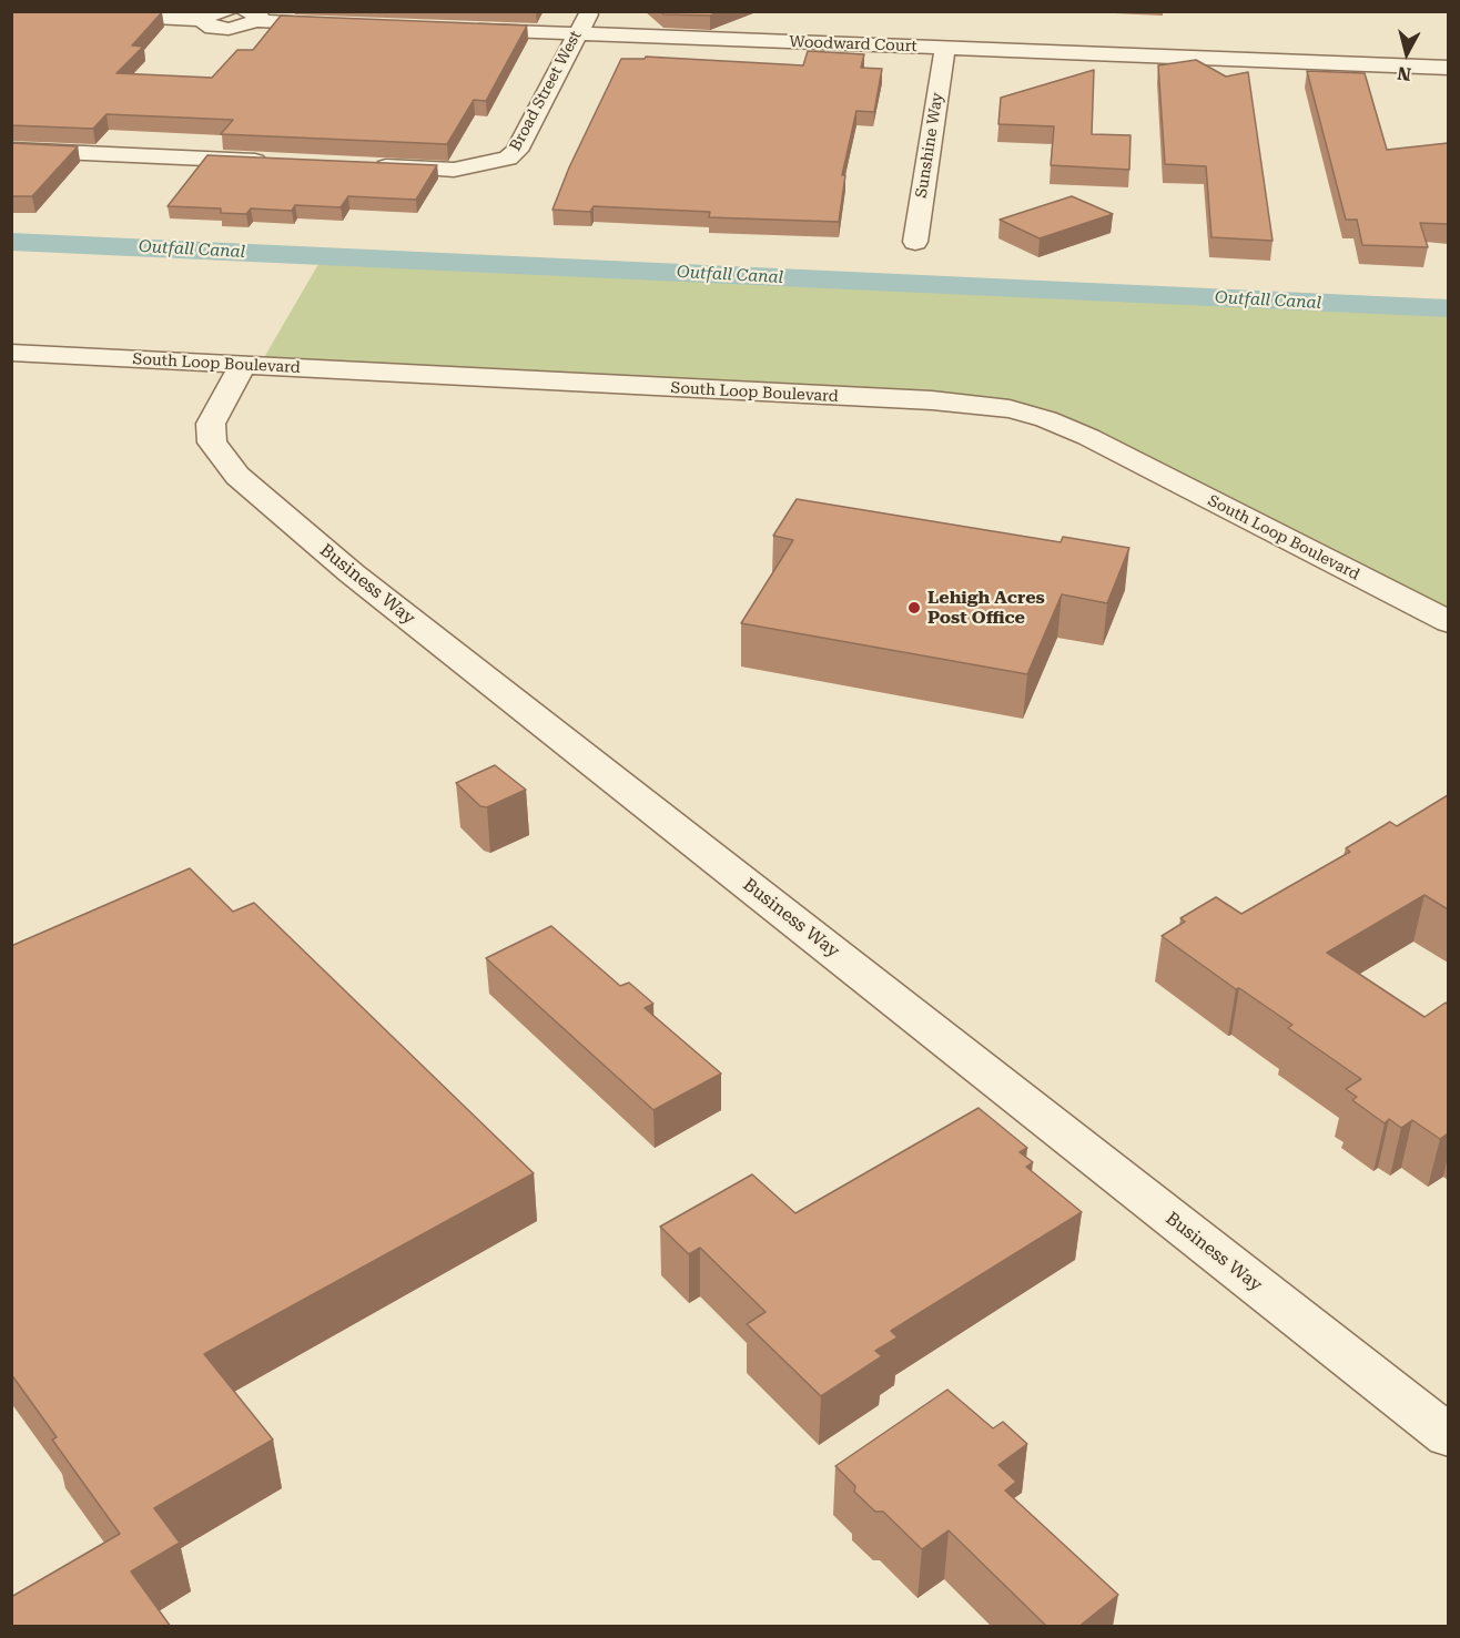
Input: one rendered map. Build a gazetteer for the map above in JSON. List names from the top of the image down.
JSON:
{
  "streets": {
    "street": [
      "Woodward Court",
      "Broad Street West",
      "Sunshine Way",
      "South Loop Boulevard",
      "Business Way"
    ]
  },
  "crossings": [
    ["Woodward Court", "Broad Street West"],
    ["Woodward Court", "Sunshine Way"],
    ["South Loop Boulevard", "Business Way"]
  ],
  "water": ["Outfall Canal"],
  "places": ["Lehigh Acres Post Office"],
  "north": "bottom"
}
